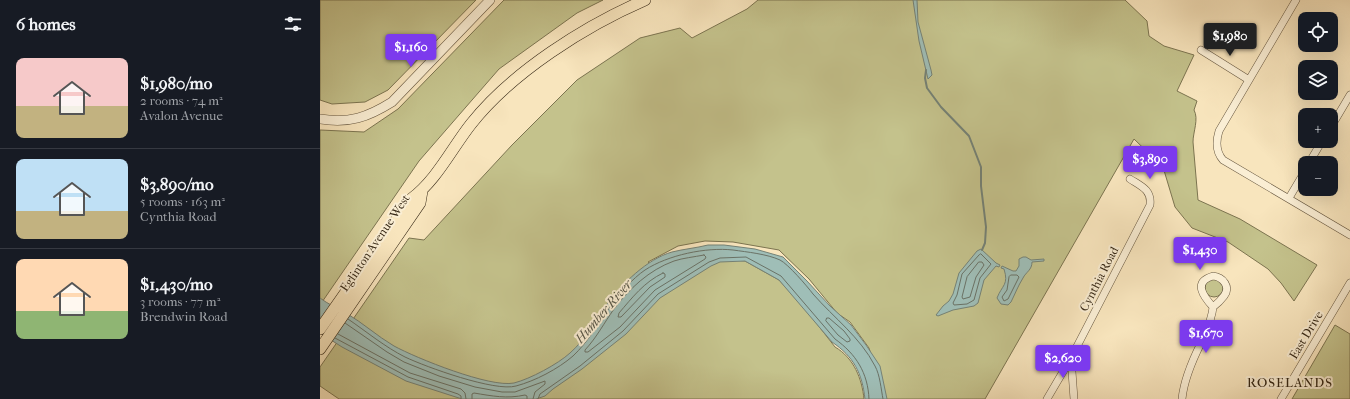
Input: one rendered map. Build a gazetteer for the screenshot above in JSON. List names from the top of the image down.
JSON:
{
  "streets": {
    "main road": ["Eglinton Avenue West"],
    "street": ["Cynthia Road", "East Drive"]
  },
  "districts": ["ROSELANDS"],
  "water": ["Humber River"],
  "page": {
    "heading": "6 homes",
    "map_buttons": ["+", "−"],
    "price": [
      "$1,980",
      "$1,160",
      "$3,890",
      "$1,430",
      "$1,670",
      "$2,620"
    ],
    "list": [
      {
        "name": "$1,980/mo",
        "note": "2 rooms · 74 m² · Avalon Avenue"
      },
      {
        "name": "$3,890/mo",
        "note": "5 rooms · 163 m² · Cynthia Road"
      },
      {
        "name": "$1,430/mo",
        "note": "3 rooms · 77 m² · Brendwin Road"
      }
    ]
  }
}
